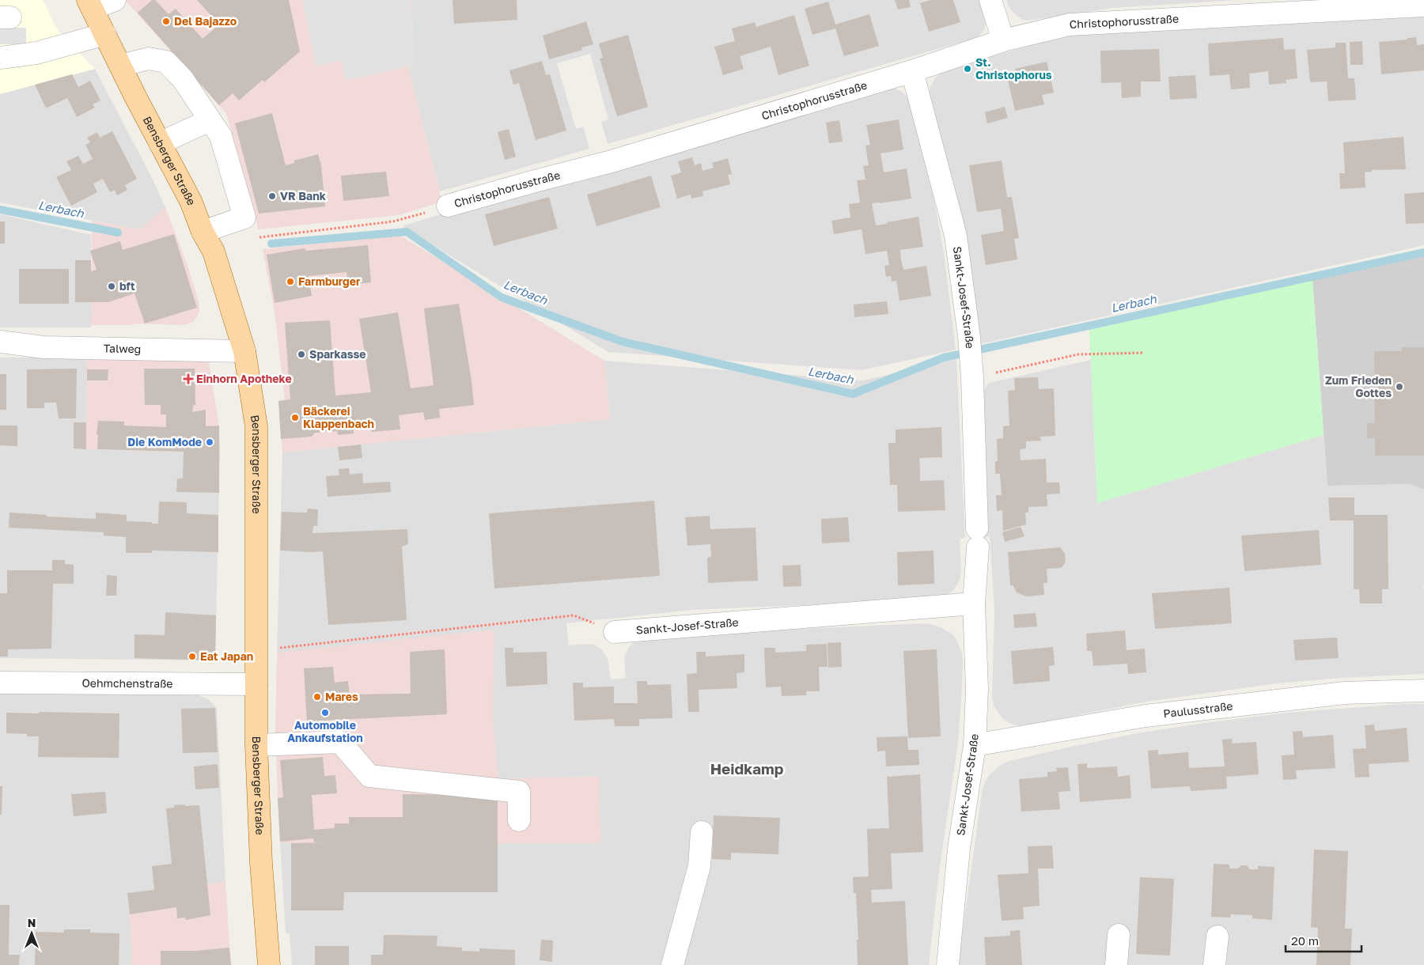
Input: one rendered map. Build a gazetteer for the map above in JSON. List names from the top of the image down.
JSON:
{
  "streets": {
    "main road": ["Bensberger Straße"],
    "street": [
      "Christophorusstraße",
      "Sankt-Josef-Straße",
      "Talweg",
      "Oehmchenstraße",
      "Paulusstraße"
    ]
  },
  "crossings": [
    ["Christophorusstraße", "Sankt-Josef-Straße"],
    ["Bensberger Straße", "Talweg"],
    ["Bensberger Straße", "Oehmchenstraße"],
    ["Sankt-Josef-Straße", "Paulusstraße"]
  ],
  "districts": ["Heidkamp"],
  "water": ["Lerbach"],
  "places": {
    "other": [
      "Del Bajazzo",
      "St. Christophorus",
      "VR Bank",
      "Farmburger",
      "bft",
      "Sparkasse",
      "Zum Frieden Gottes",
      "Bäckerei Klappenbach",
      "Die KomMode",
      "Eat Japan",
      "Mares",
      "Automobile Ankaufstation"
    ],
    "health": ["Einhorn Apotheke"]
  },
  "scale_bar": "20 m",
  "north": "top"
}
